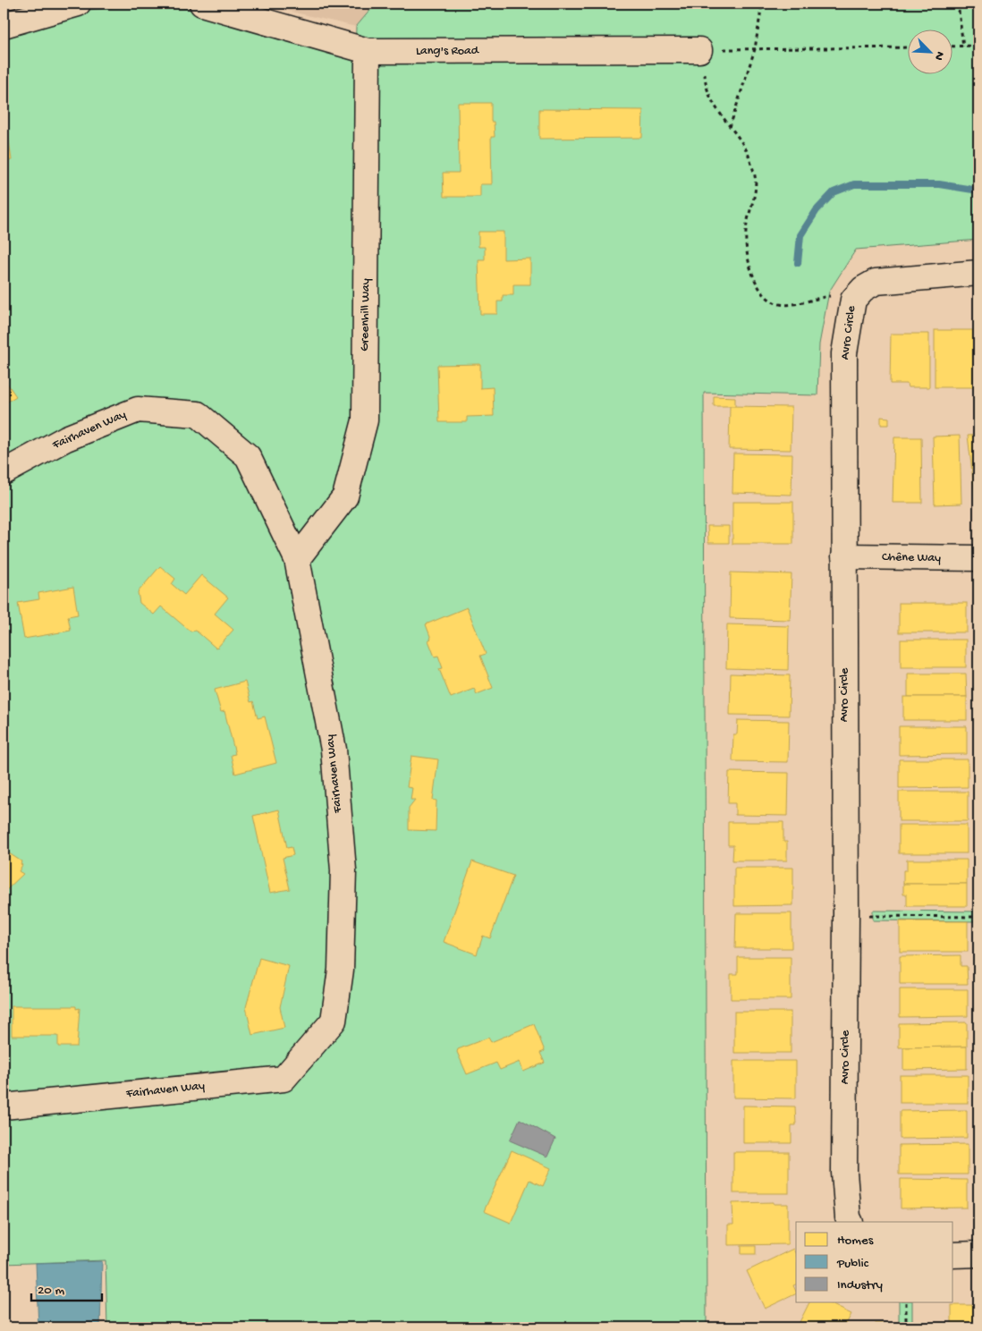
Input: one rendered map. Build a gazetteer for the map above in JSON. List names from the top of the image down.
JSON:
{
  "streets": {
    "street": [
      "Lang's Road",
      "Greenhill Way",
      "Avro Circle",
      "Fairhaven Way",
      "Chêne Way"
    ]
  },
  "crossings": [
    ["Lang's Road", "Greenhill Way"],
    ["Greenhill Way", "Fairhaven Way"],
    ["Avro Circle", "Chêne Way"]
  ],
  "legend": ["Homes", "Public", "Industry"],
  "scale_bar": "20 m",
  "north": "bottom right"
}
